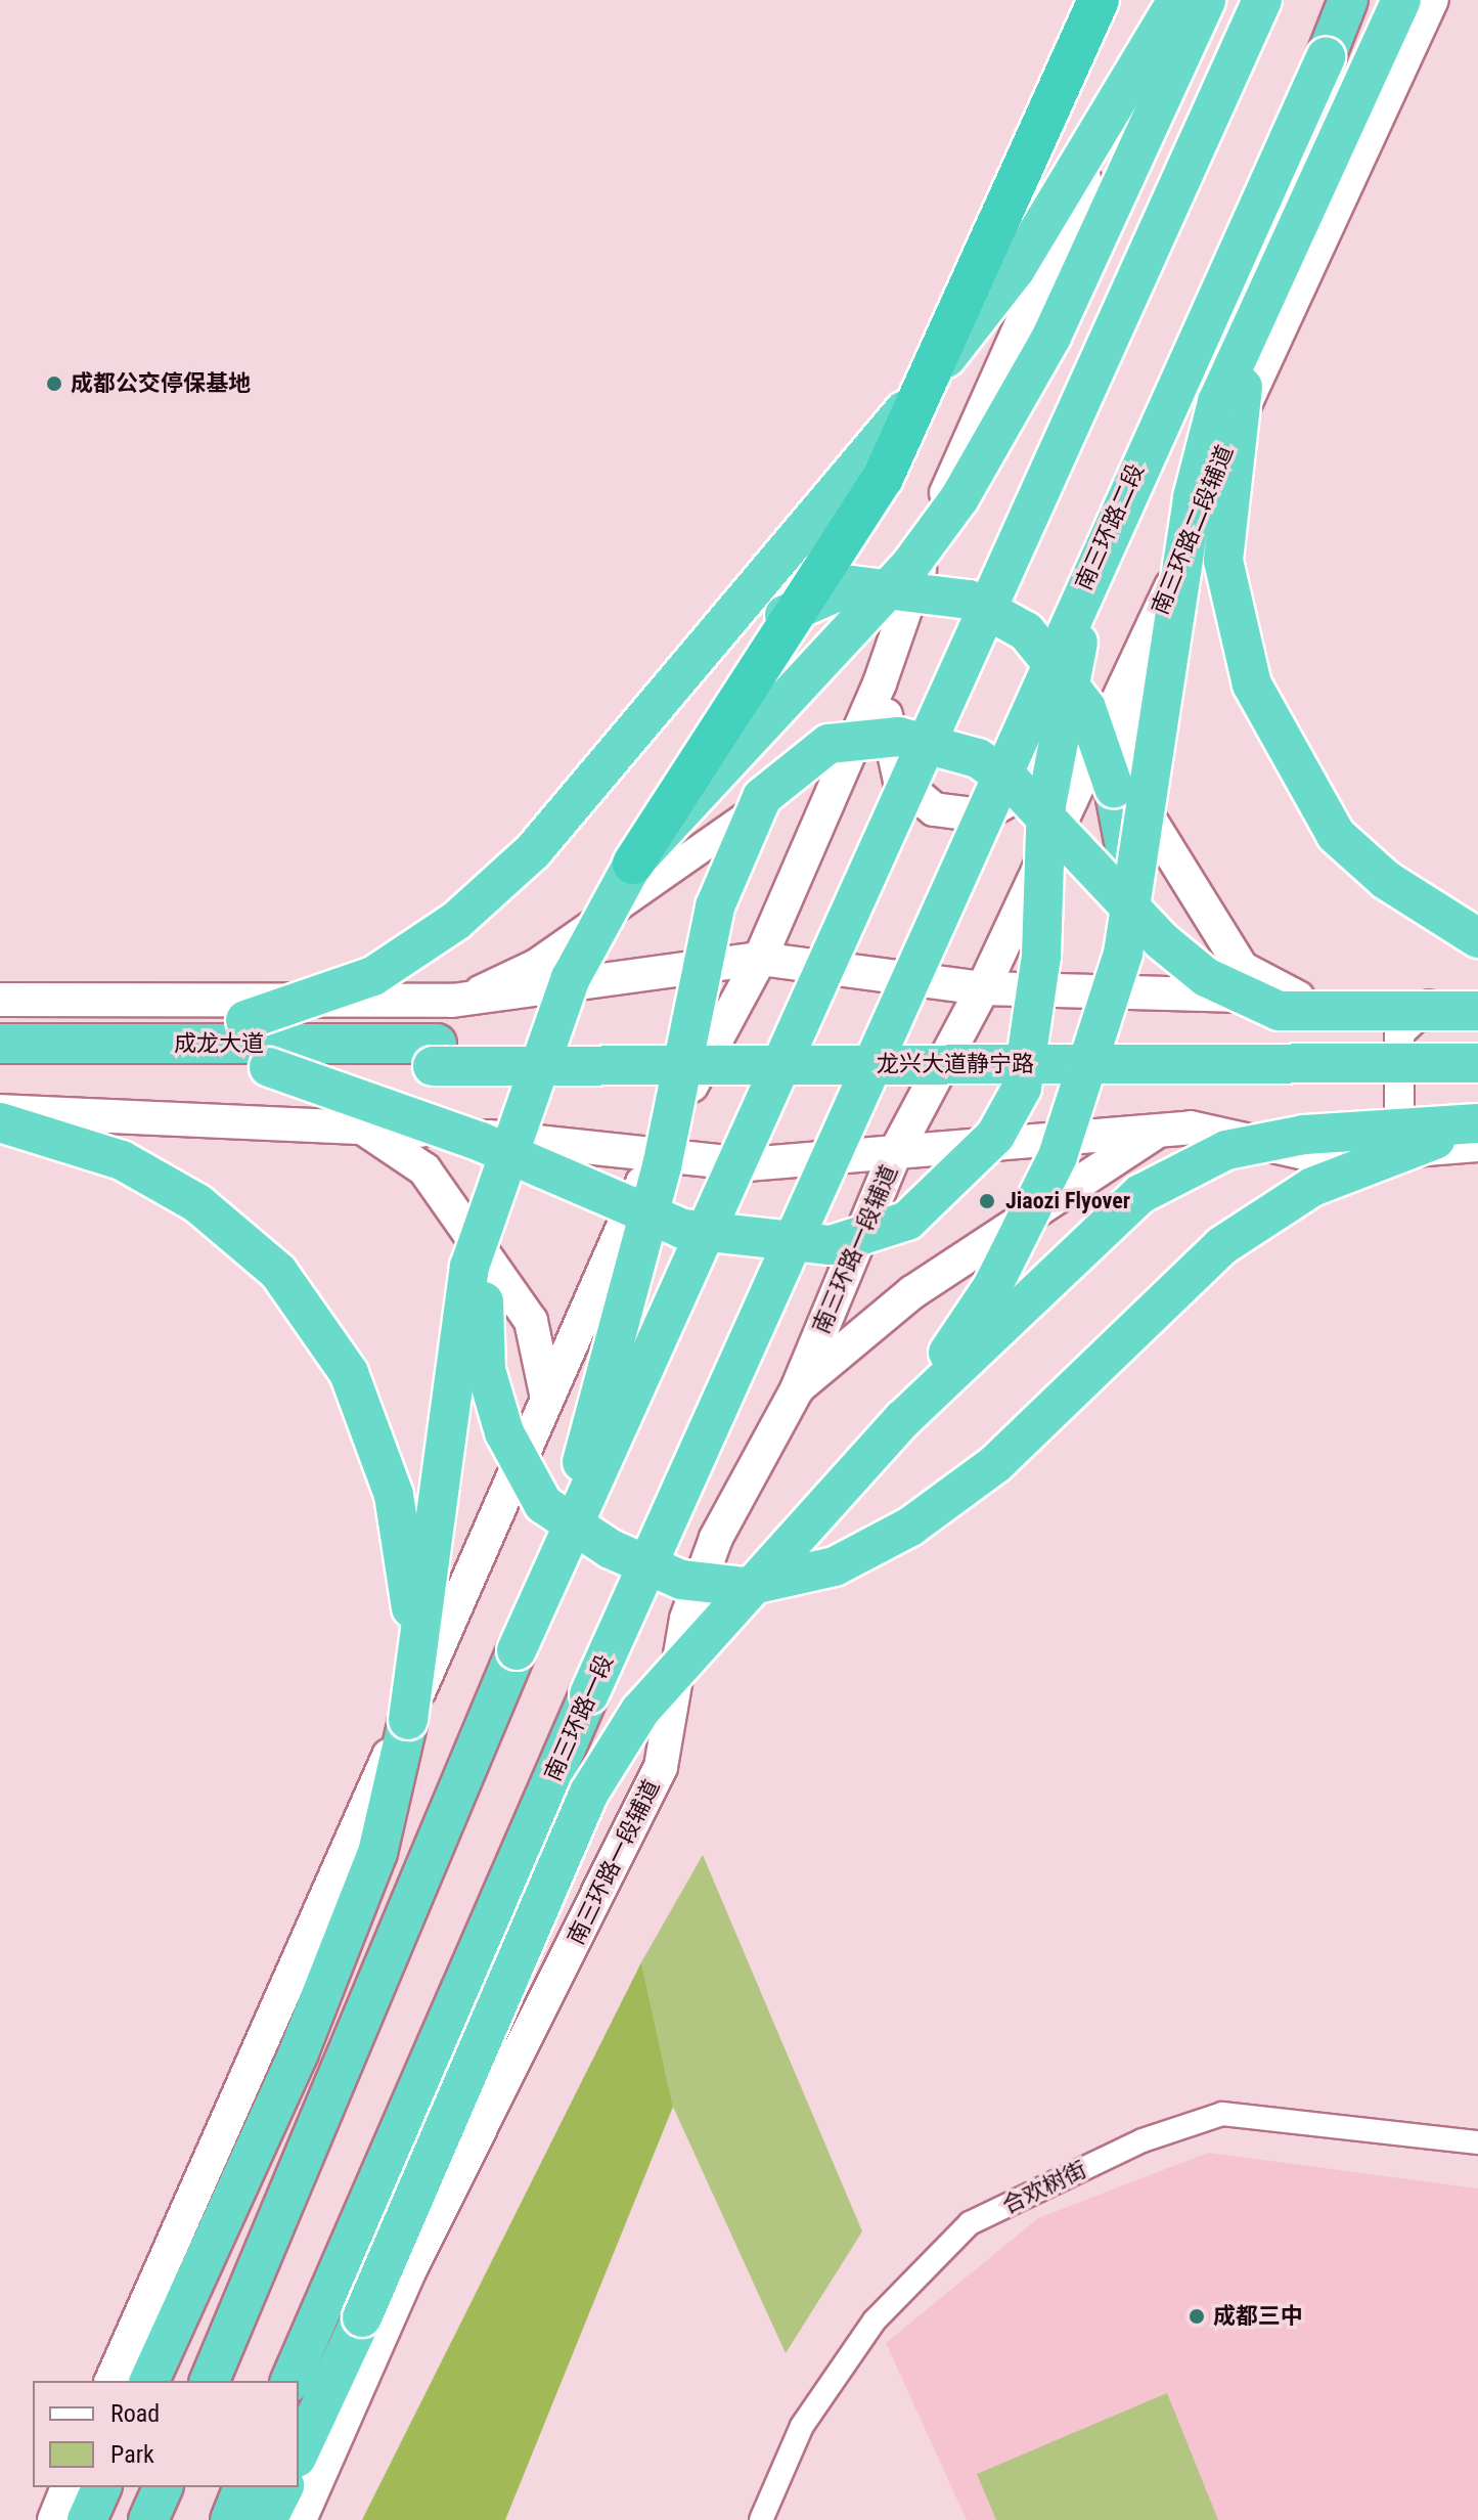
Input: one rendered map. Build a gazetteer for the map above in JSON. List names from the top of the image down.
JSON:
{
  "streets": {
    "highway": [
      "南三环路二段",
      "成龙大道",
      "龙兴大道静宁路",
      "南三环路一段"
    ],
    "main road": ["南三环路二段辅道", "南三环路一段辅道"],
    "street": ["合欢树街"]
  },
  "crossings": [
    ["南三环路二段", "南三环路一段"],
    ["南三环路二段辅道", "南三环路一段辅道"],
    ["成龙大道", "龙兴大道静宁路"]
  ],
  "places": ["成都公交停保基地", "Jiaozi Flyover", "成都三中"],
  "legend": ["Road", "Park"]
}
